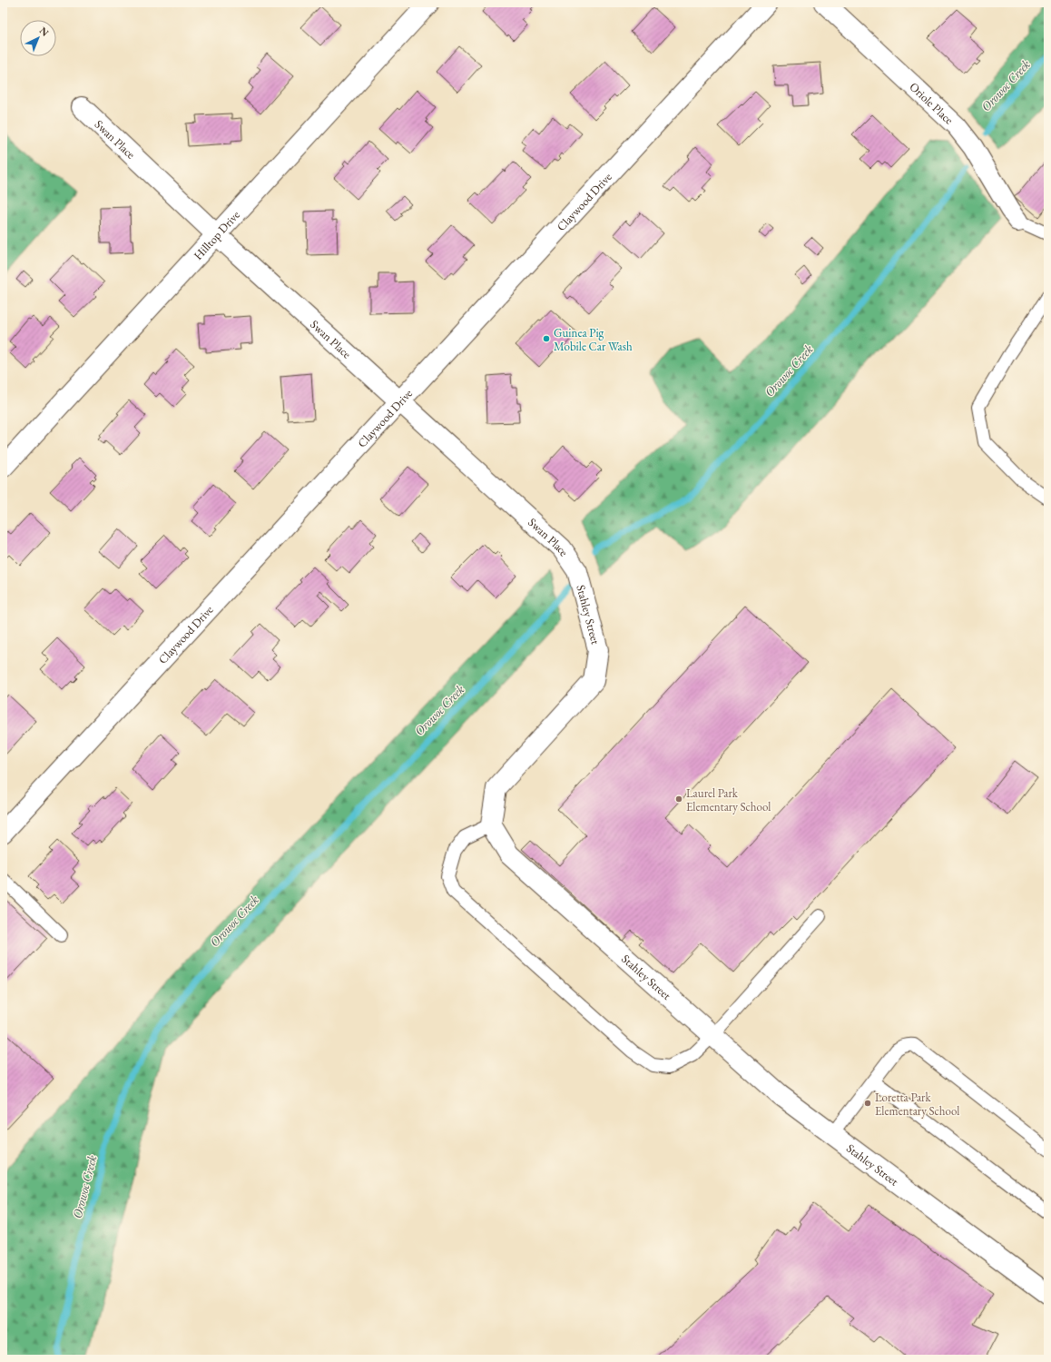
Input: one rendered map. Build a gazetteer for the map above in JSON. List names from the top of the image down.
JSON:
{
  "streets": {
    "street": [
      "Oriole Place",
      "Swan Place",
      "Claywood Drive",
      "Hilltop Drive",
      "Stahley Street"
    ]
  },
  "crossings": [
    ["Swan Place", "Claywood Drive"],
    ["Swan Place", "Hilltop Drive"],
    ["Swan Place", "Stahley Street"]
  ],
  "water": ["Orowoc Creek"],
  "places": ["Guinea Pig Mobile Car Wash", "Laurel Park Elementary School", "Loretta Park Elementary School"],
  "north": "top right"
}
